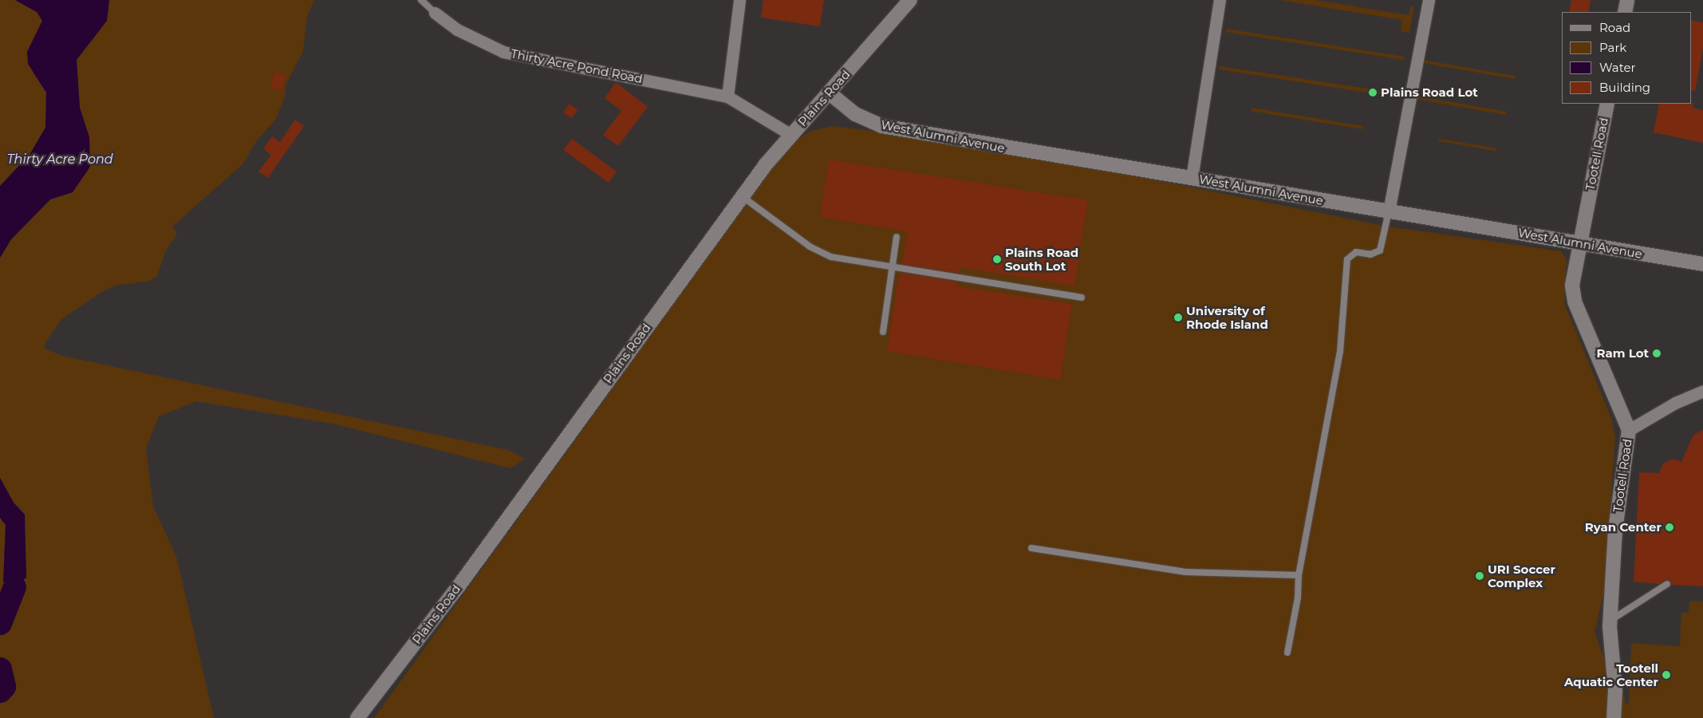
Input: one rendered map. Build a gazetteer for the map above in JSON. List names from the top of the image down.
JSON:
{
  "streets": {
    "street": [
      "Thirty Acre Pond Road",
      "Plains Road",
      "West Alumni Avenue",
      "Tootell Road"
    ]
  },
  "crossings": [
    ["Thirty Acre Pond Road", "Plains Road"],
    ["Plains Road", "West Alumni Avenue"],
    ["West Alumni Avenue", "Tootell Road"]
  ],
  "water": ["Thirty Acre Pond"],
  "places": [
    "Plains Road Lot",
    "Plains Road South Lot",
    "University of Rhode Island",
    "Ram Lot",
    "Ryan Center",
    "URI Soccer Complex",
    "Tootell Aquatic Center"
  ],
  "legend": [
    "Road",
    "Park",
    "Water",
    "Building"
  ]
}
